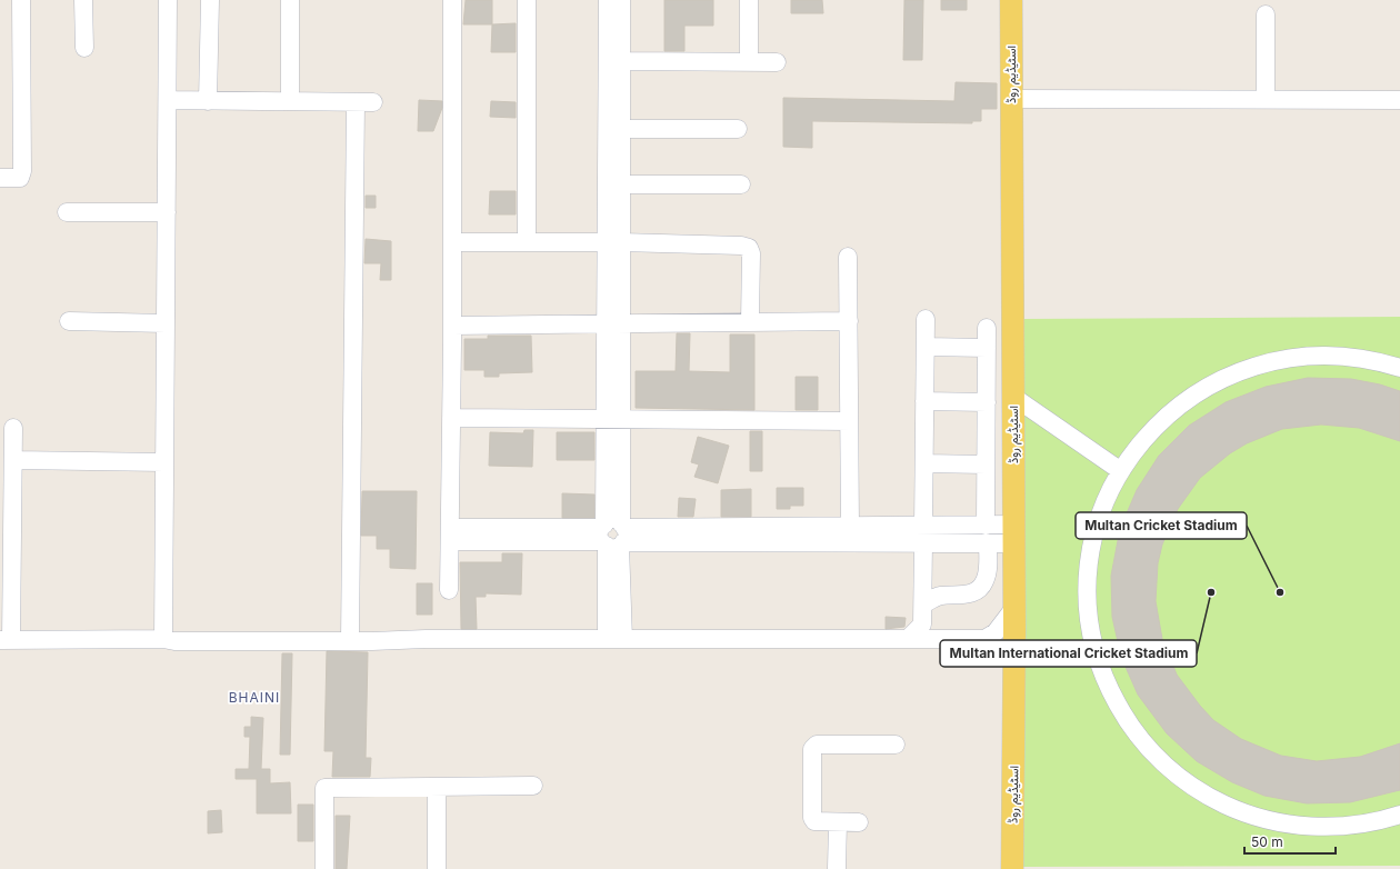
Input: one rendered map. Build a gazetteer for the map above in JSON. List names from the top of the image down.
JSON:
{
  "streets": {
    "main road": ["اسٹیڈیم روڈ"]
  },
  "districts": ["BHAINI"],
  "places": ["Multan International Cricket Stadium", "Multan Cricket Stadium"],
  "scale_bar": "50 m"
}
